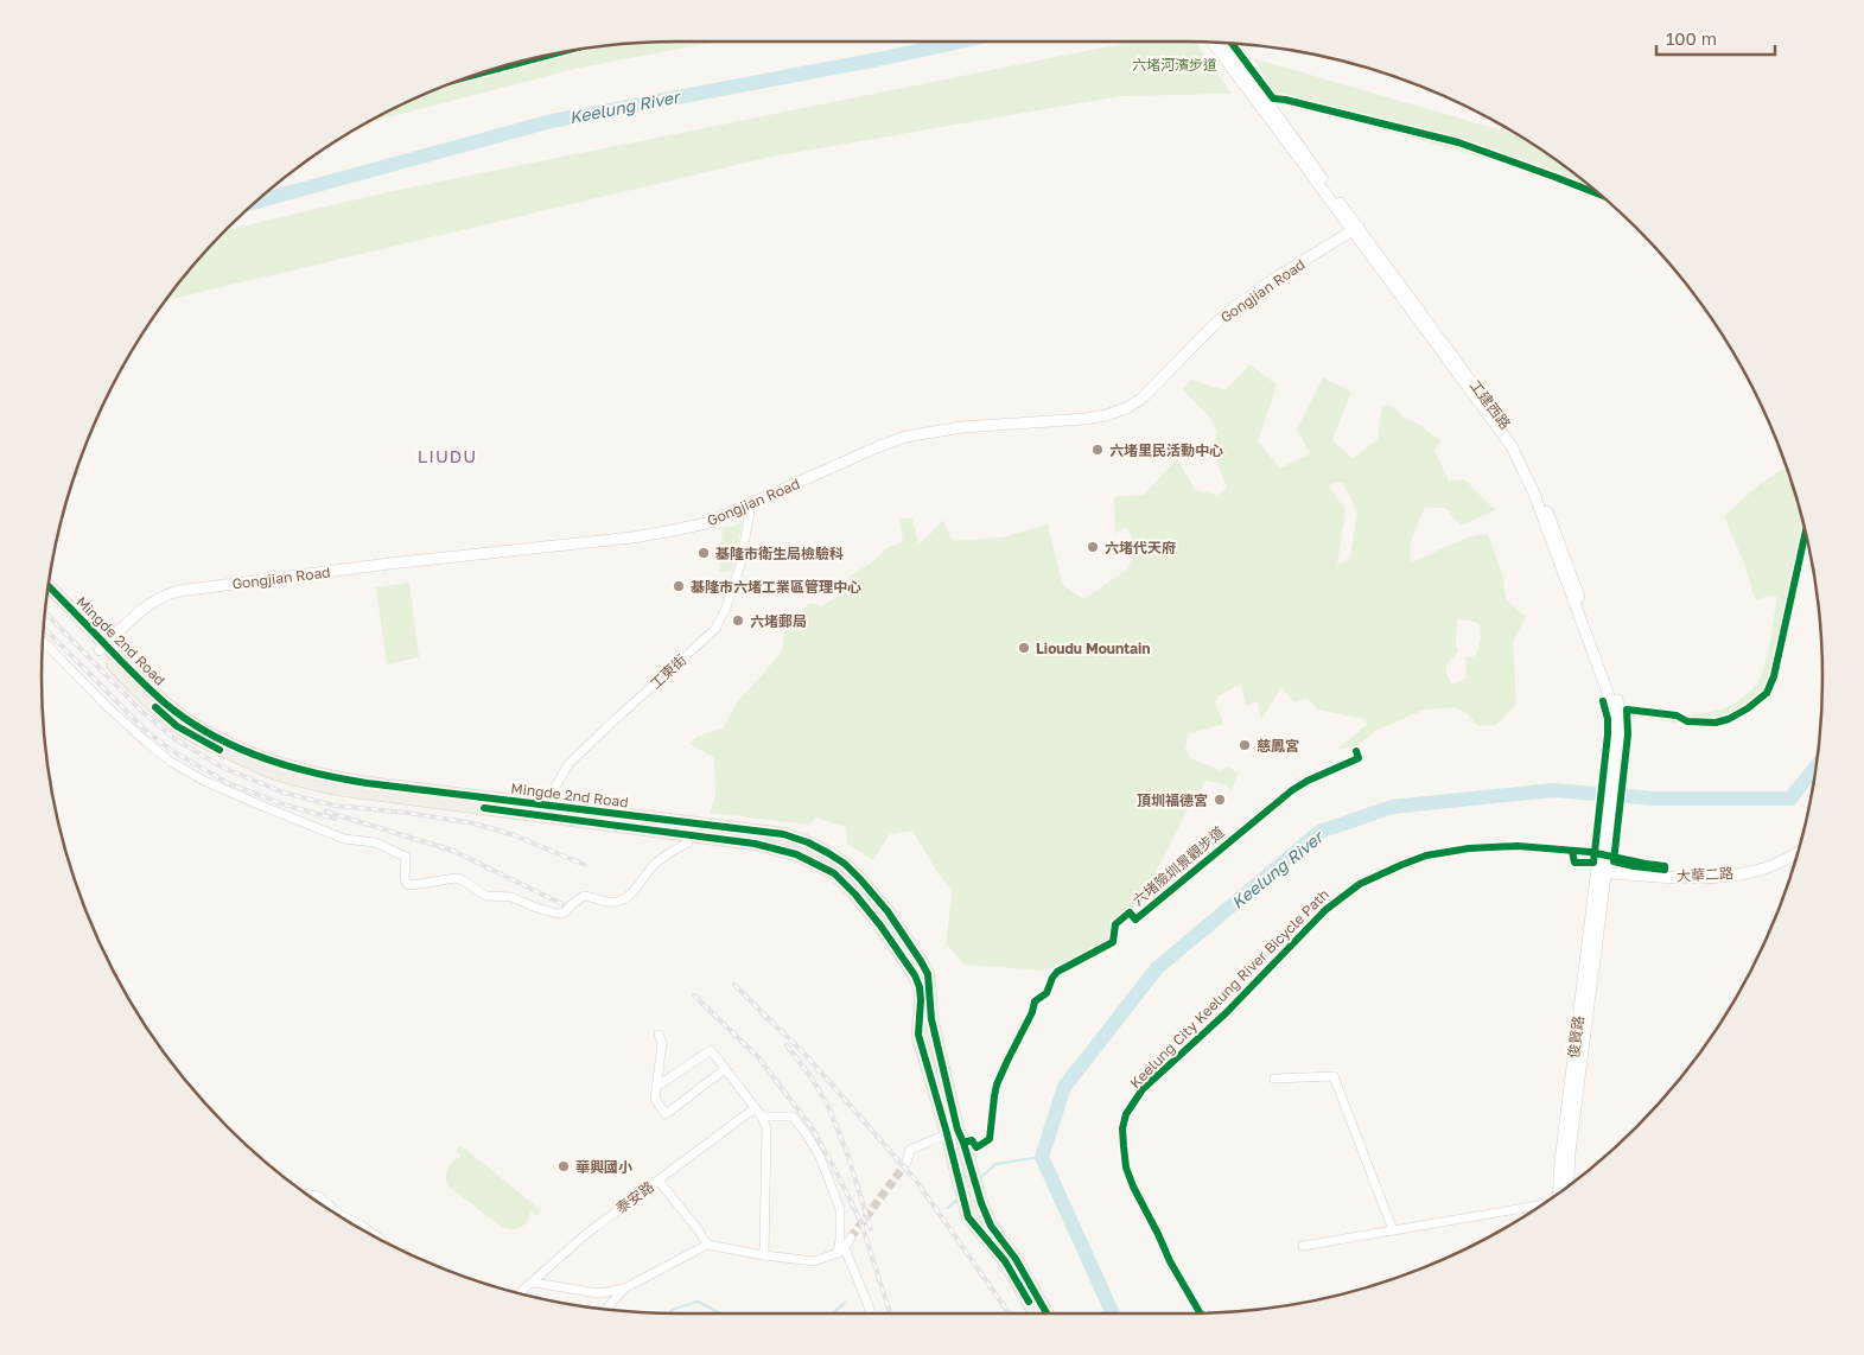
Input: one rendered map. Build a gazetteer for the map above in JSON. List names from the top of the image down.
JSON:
{
  "streets": {
    "main road": ["Mingde 2nd Road"],
    "street": [
      "Gongjian Road",
      "工建西路",
      "工東街",
      "大華二路",
      "俊賢路",
      "泰安路"
    ],
    "cycle path": ["六堵險圳景觀步道", "Keelung City Keelung River Bicycle Path"]
  },
  "crossings": [
    ["Gongjian Road", "工建西路"],
    ["Gongjian Road", "Mingde 2nd Road"],
    ["Gongjian Road", "工東街"],
    ["工建西路", "大華二路"],
    ["工建西路", "俊賢路"],
    ["Mingde 2nd Road", "工東街"],
    ["大華二路", "俊賢路"]
  ],
  "districts": ["LIUDU"],
  "water": ["Keelung River"],
  "parks": ["六堵河濱步道"],
  "places": [
    "六堵里民活動中心",
    "六堵代天府",
    "基隆市衛生局檢驗科",
    "基隆市六堵工業區管理中心",
    "六堵郵局",
    "Lioudu Mountain",
    "慈鳳宮",
    "頂圳福德宮",
    "華興國小"
  ],
  "scale_bar": "100 m"
}
